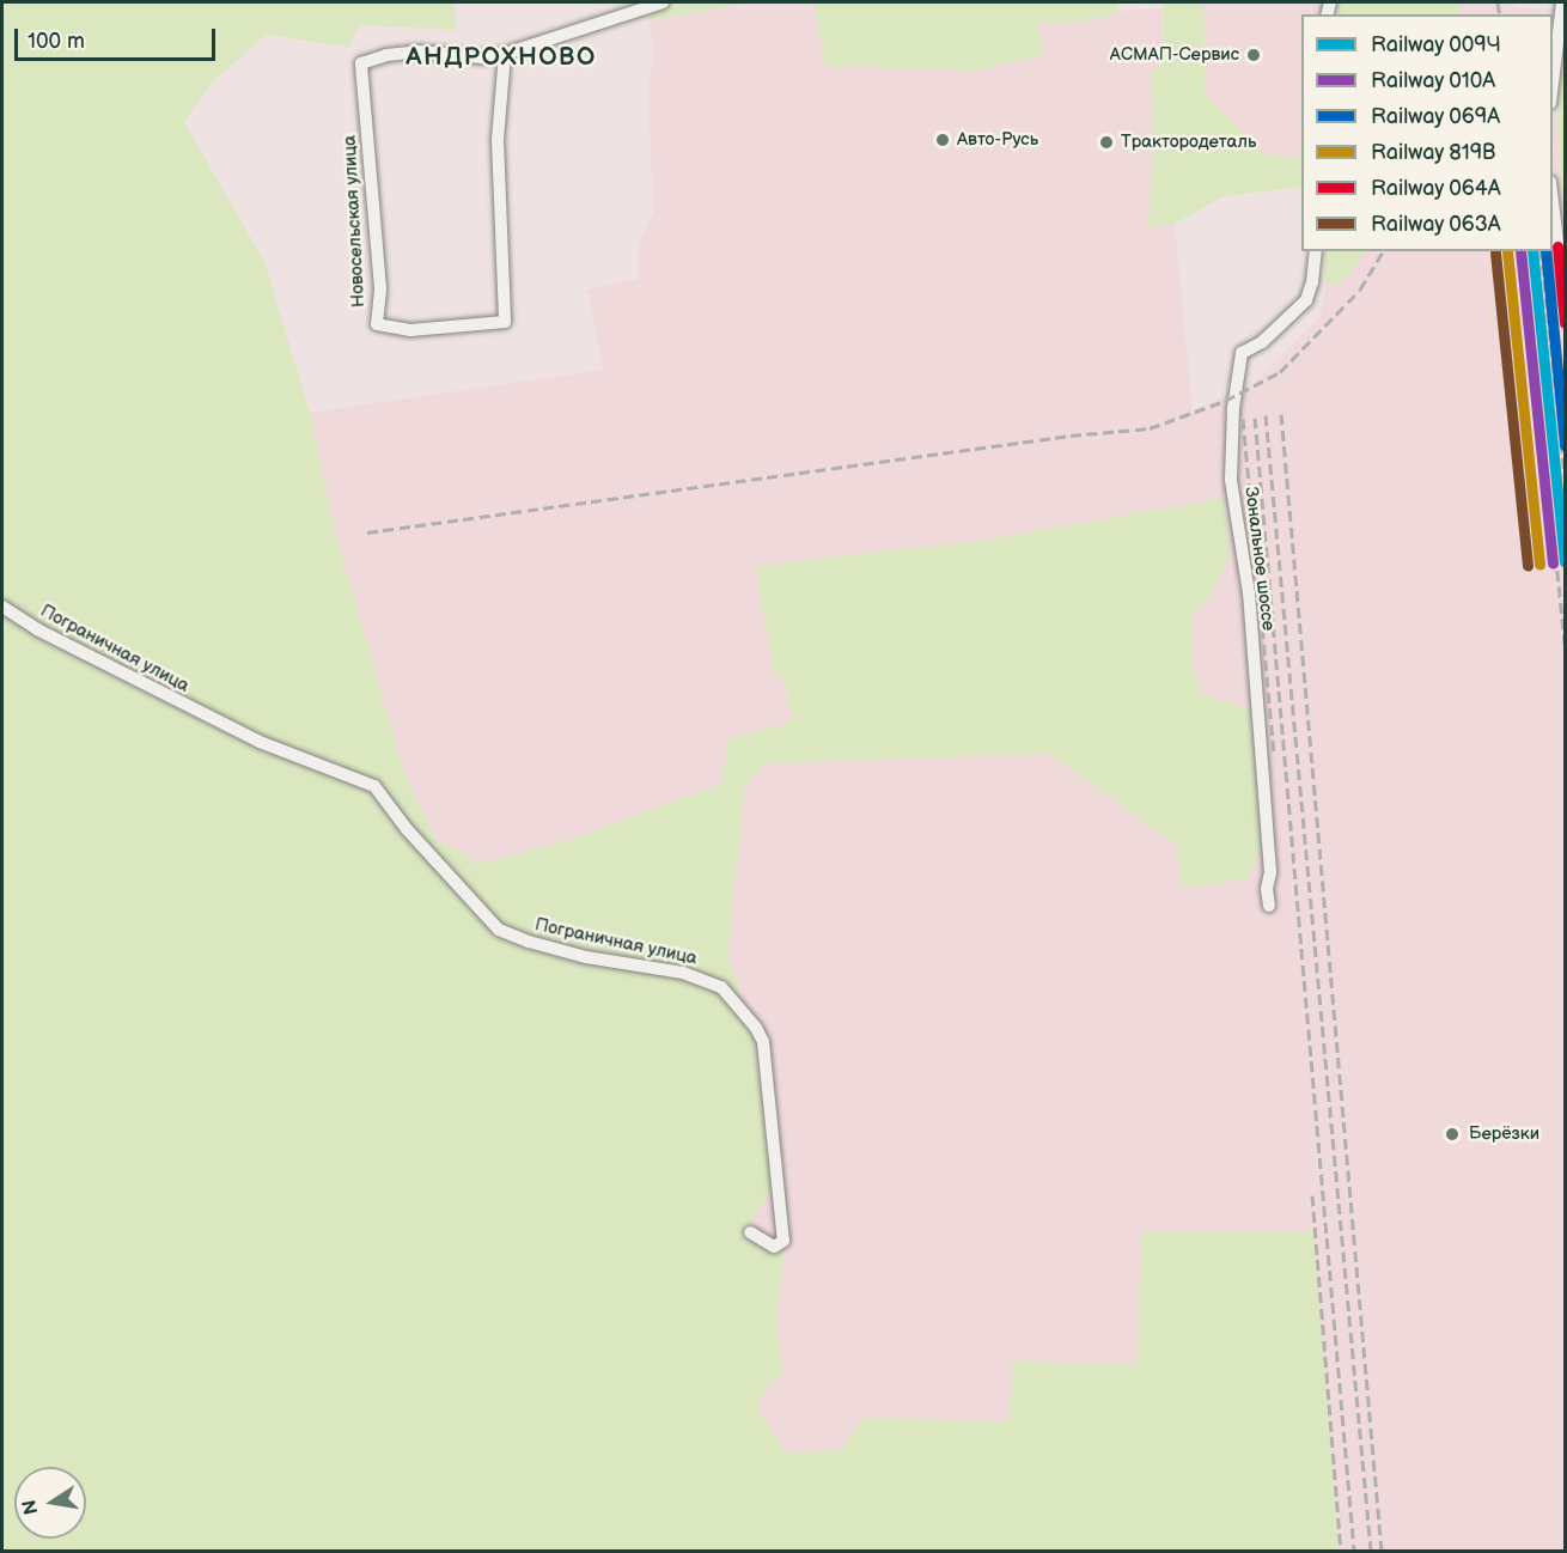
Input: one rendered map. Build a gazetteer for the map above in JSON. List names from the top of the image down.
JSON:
{
  "streets": {
    "street": ["Новосельская улица", "Зональное шоссе", "Пограничная улица"]
  },
  "districts": ["АНДРОХНОВО"],
  "places": [
    "АСМАП-Сервис",
    "Авто-Русь",
    "Трактородеталь",
    "Берёзки"
  ],
  "lines": [
    "rail line 064А",
    "rail line 009Ч",
    "rail line 010А",
    "rail line 069А",
    "rail line 819В",
    "rail line 063А"
  ],
  "legend": [
    "Railway 009Ч",
    "Railway 010А",
    "Railway 069А",
    "Railway 819В",
    "Railway 064А",
    "Railway 063А"
  ],
  "scale_bar": "100 m",
  "north": "left"
}
